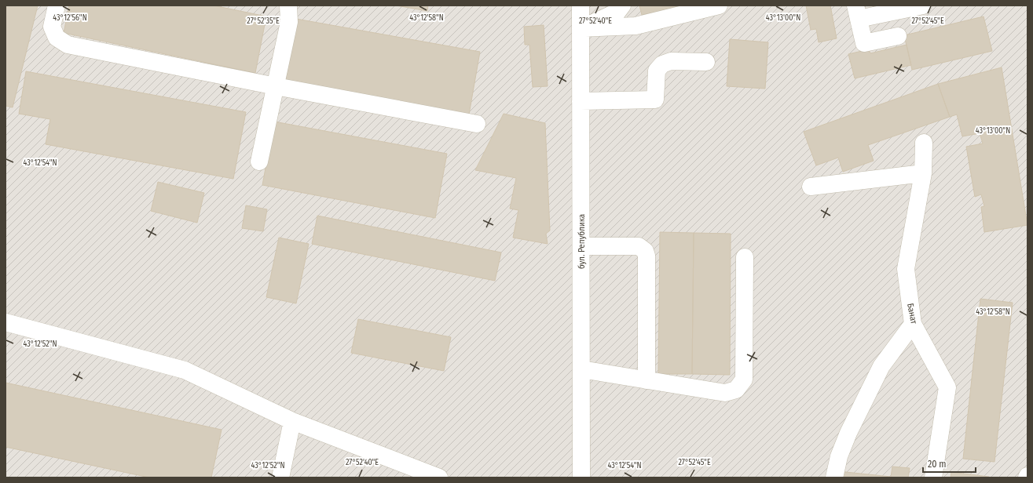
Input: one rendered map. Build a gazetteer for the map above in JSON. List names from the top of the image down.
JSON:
{
  "streets": {
    "street": ["бул. Република", "Банат"]
  },
  "scale_bar": "20 m",
  "coordinates": [
    "43°12'56\"N",
    "43°12'58\"N",
    "43°13'00\"N",
    "27°52'35\"E",
    "27°52'40\"E",
    "27°52'45\"E",
    "43°12'54\"N",
    "43°12'52\"N"
  ]
}
